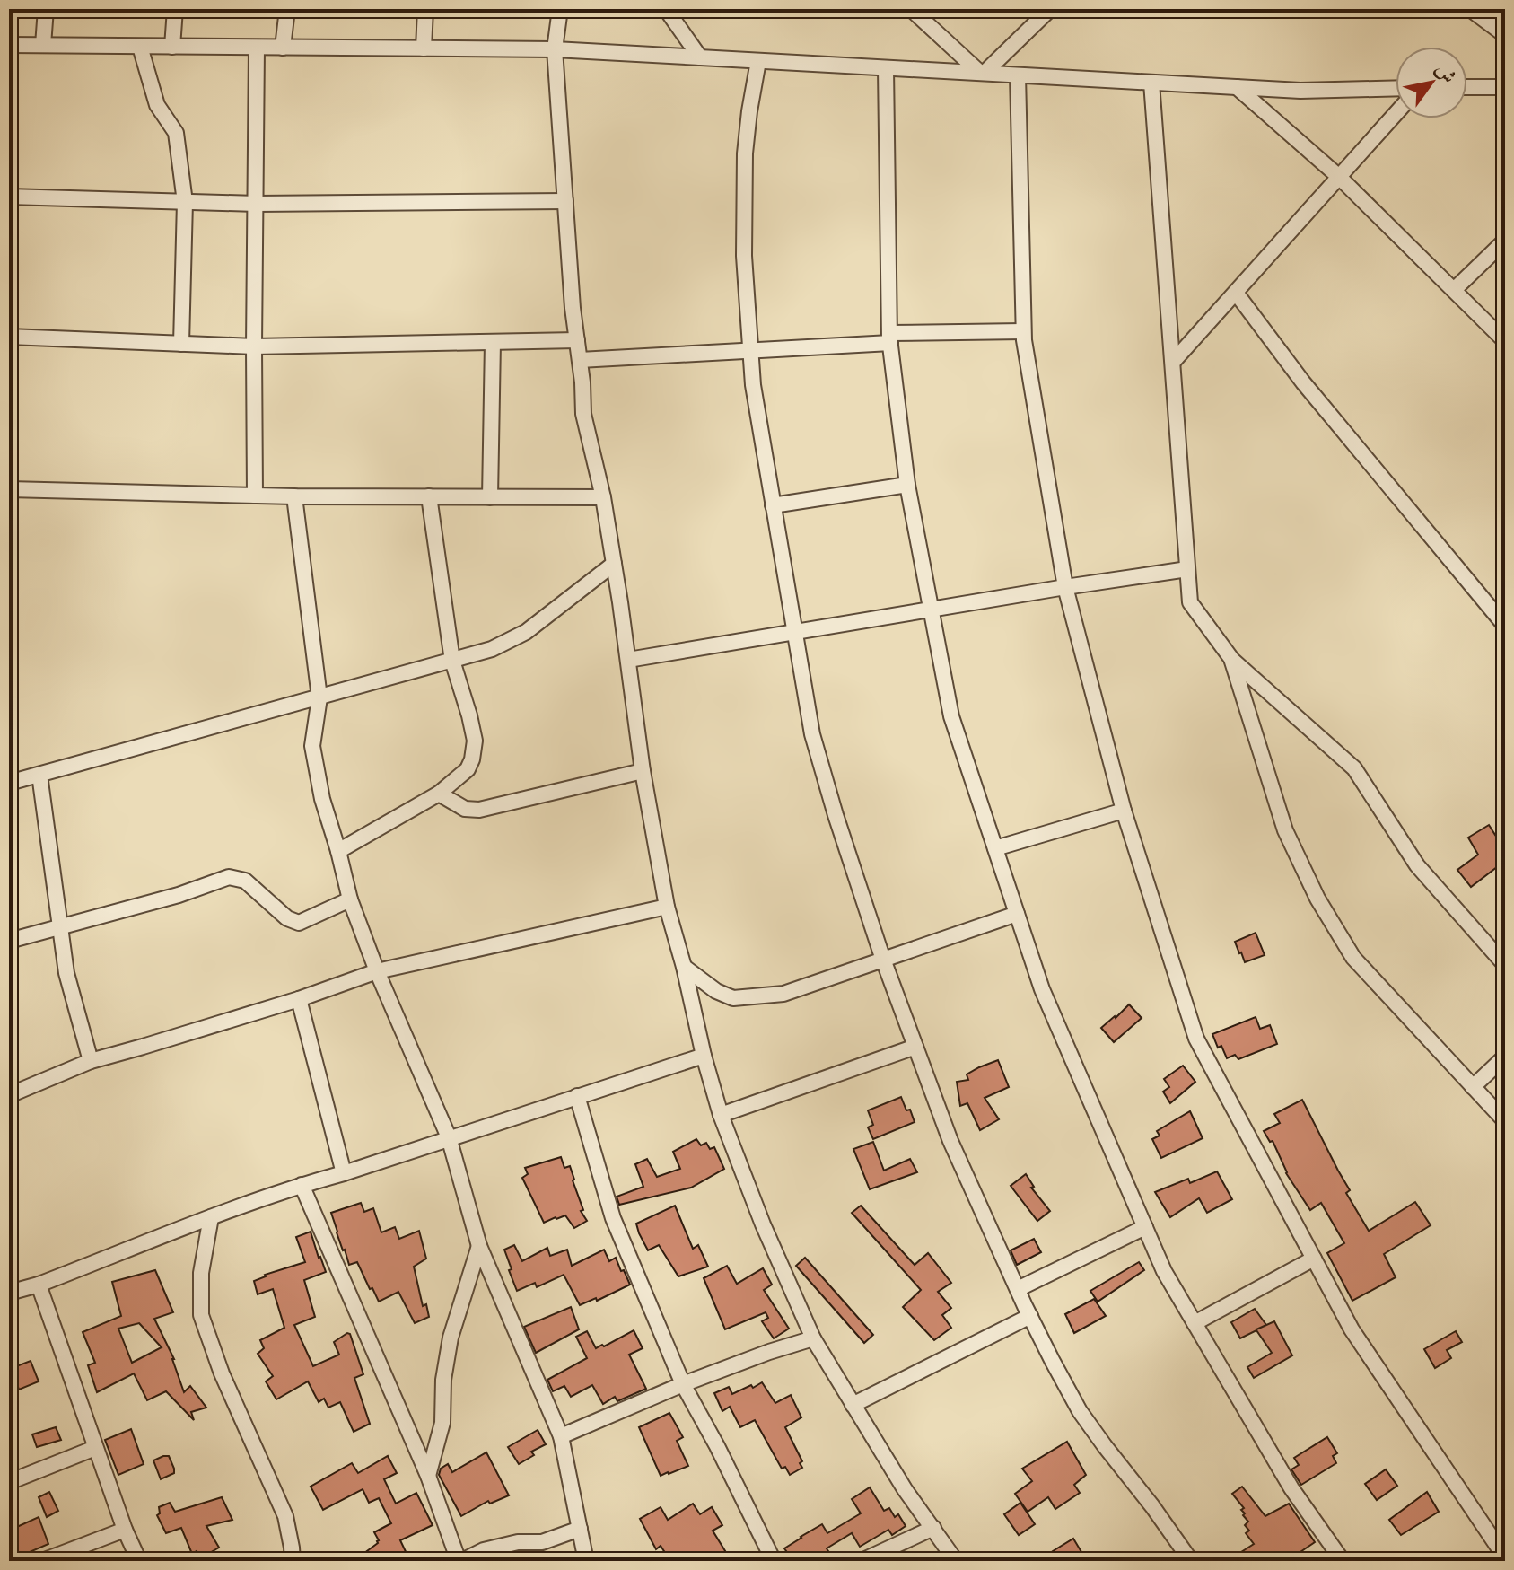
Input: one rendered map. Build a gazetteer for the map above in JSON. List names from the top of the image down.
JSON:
{
  "north": "top right"
}
